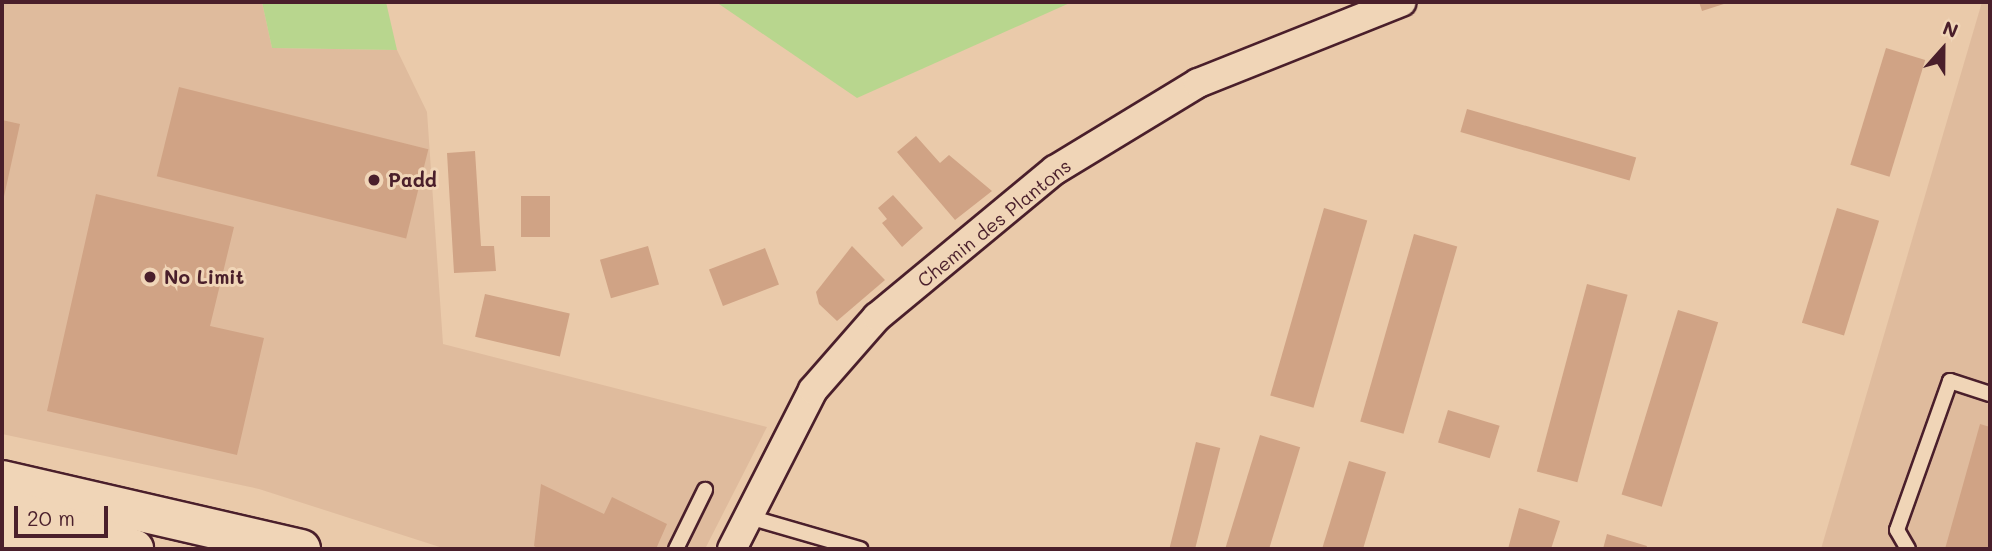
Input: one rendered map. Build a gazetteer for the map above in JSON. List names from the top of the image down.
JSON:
{
  "streets": {
    "street": ["Chemin des Plantons"]
  },
  "places": ["Padd", "No Limit"],
  "scale_bar": "20 m",
  "north": "top"
}
